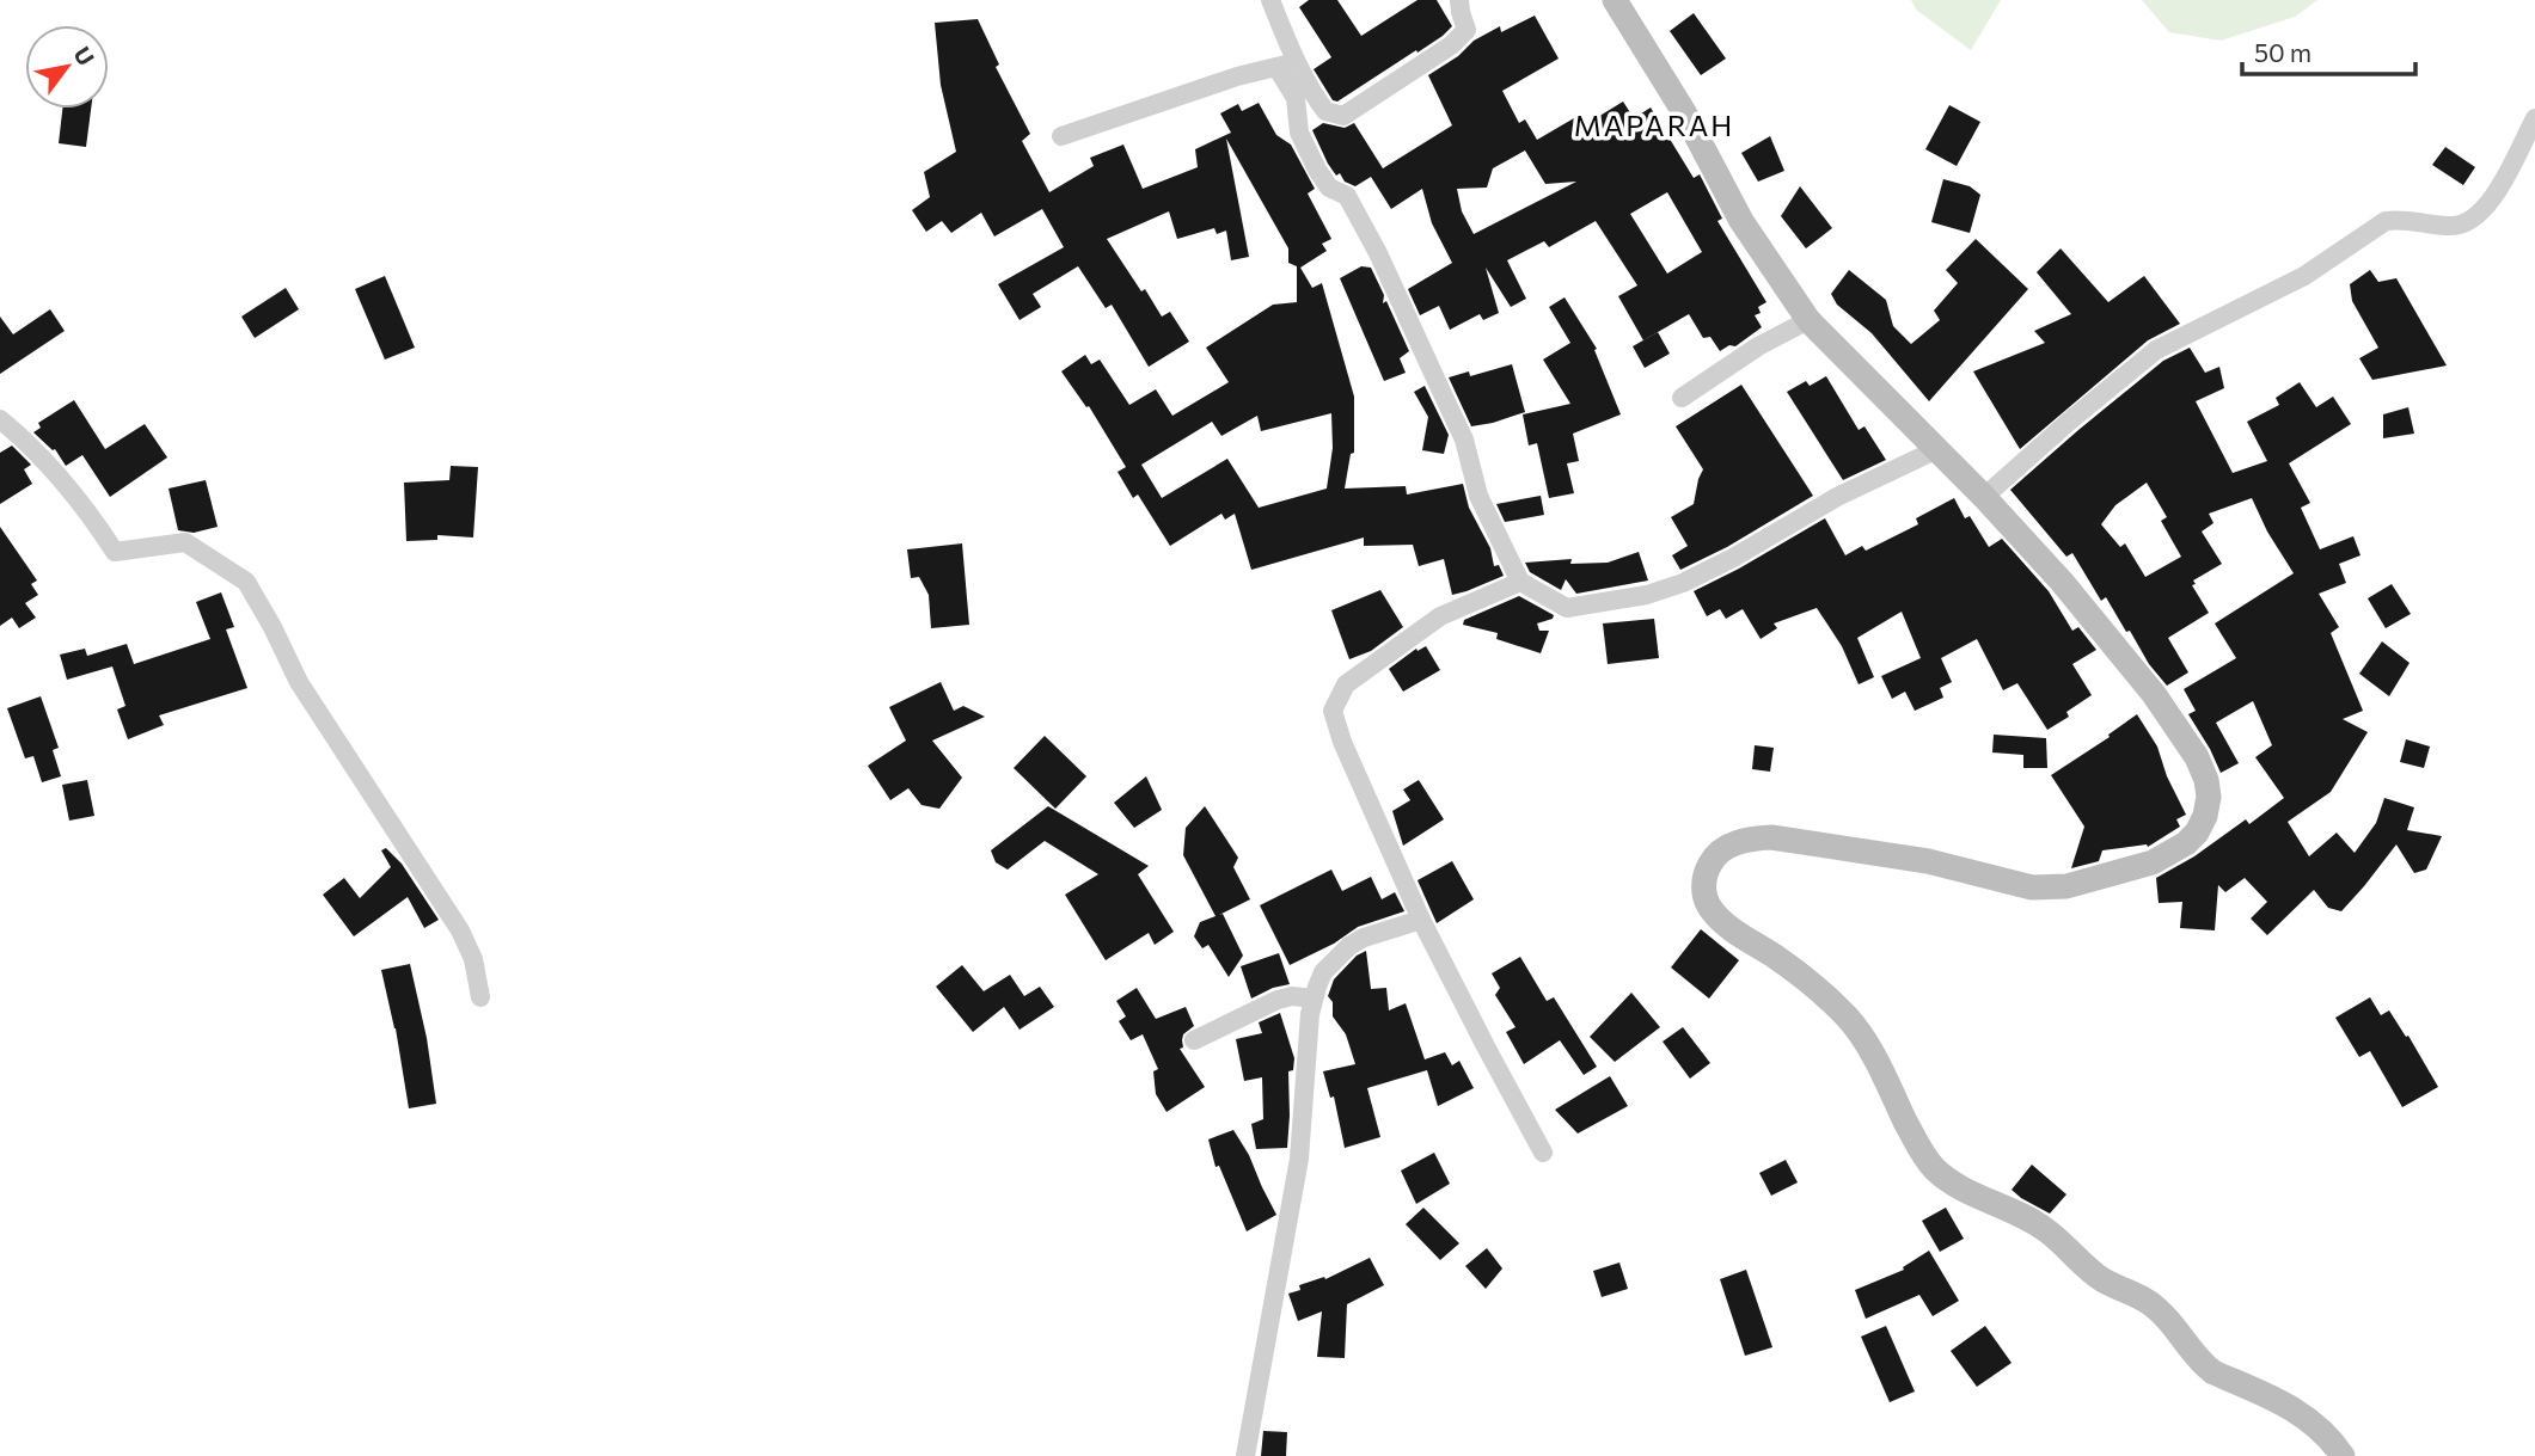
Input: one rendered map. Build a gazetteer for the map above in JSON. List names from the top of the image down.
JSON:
{
  "districts": ["MAPARAH"],
  "scale_bar": "50 m",
  "north": "top right"
}
